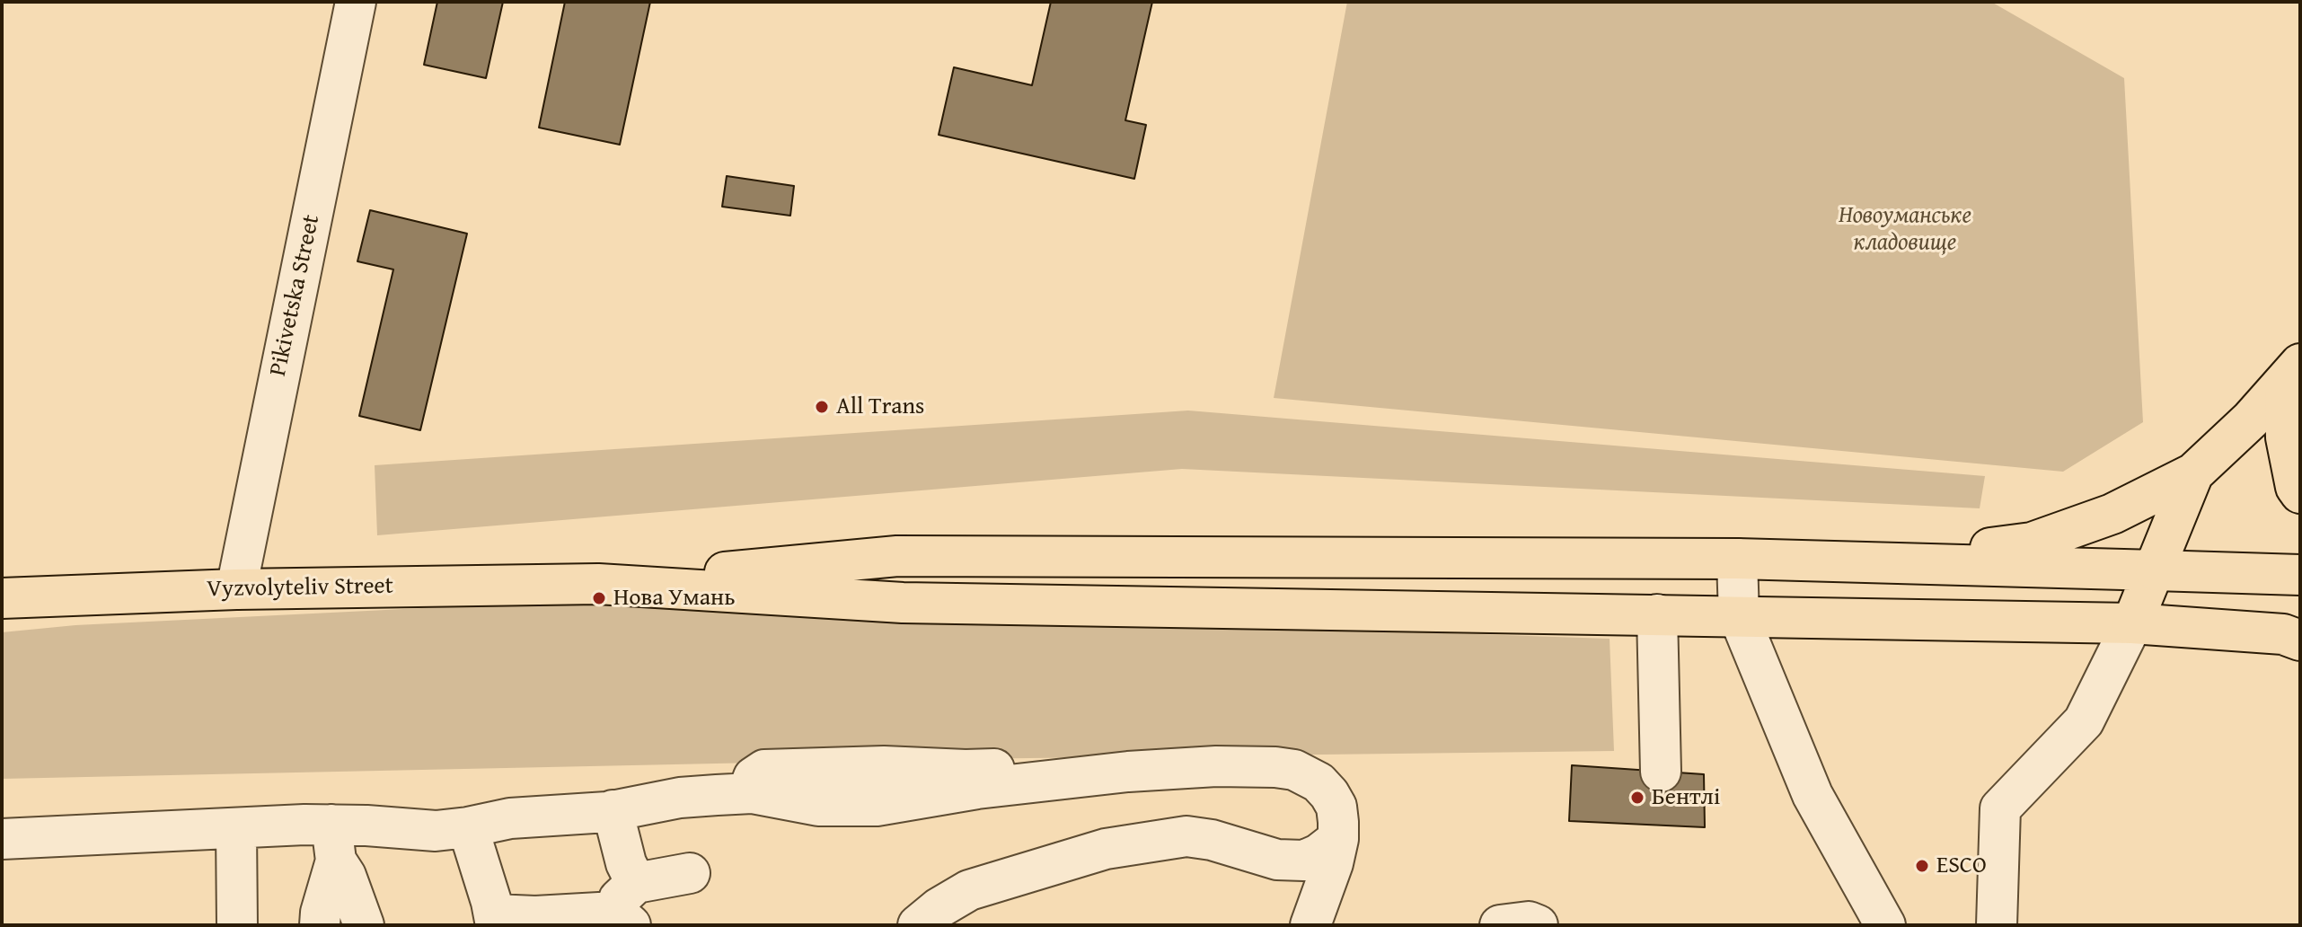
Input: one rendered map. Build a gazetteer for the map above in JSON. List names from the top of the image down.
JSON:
{
  "streets": {
    "main road": ["Vyzvolyteliv Street"],
    "street": ["Pikivetska Street"]
  },
  "crossings": [
    ["Pikivetska Street", "Vyzvolyteliv Street"]
  ],
  "parks": ["Новоуманське кладовище"],
  "places": [
    "All Trans",
    "Нова Умань",
    "Бентлі",
    "ESCO"
  ]
}
